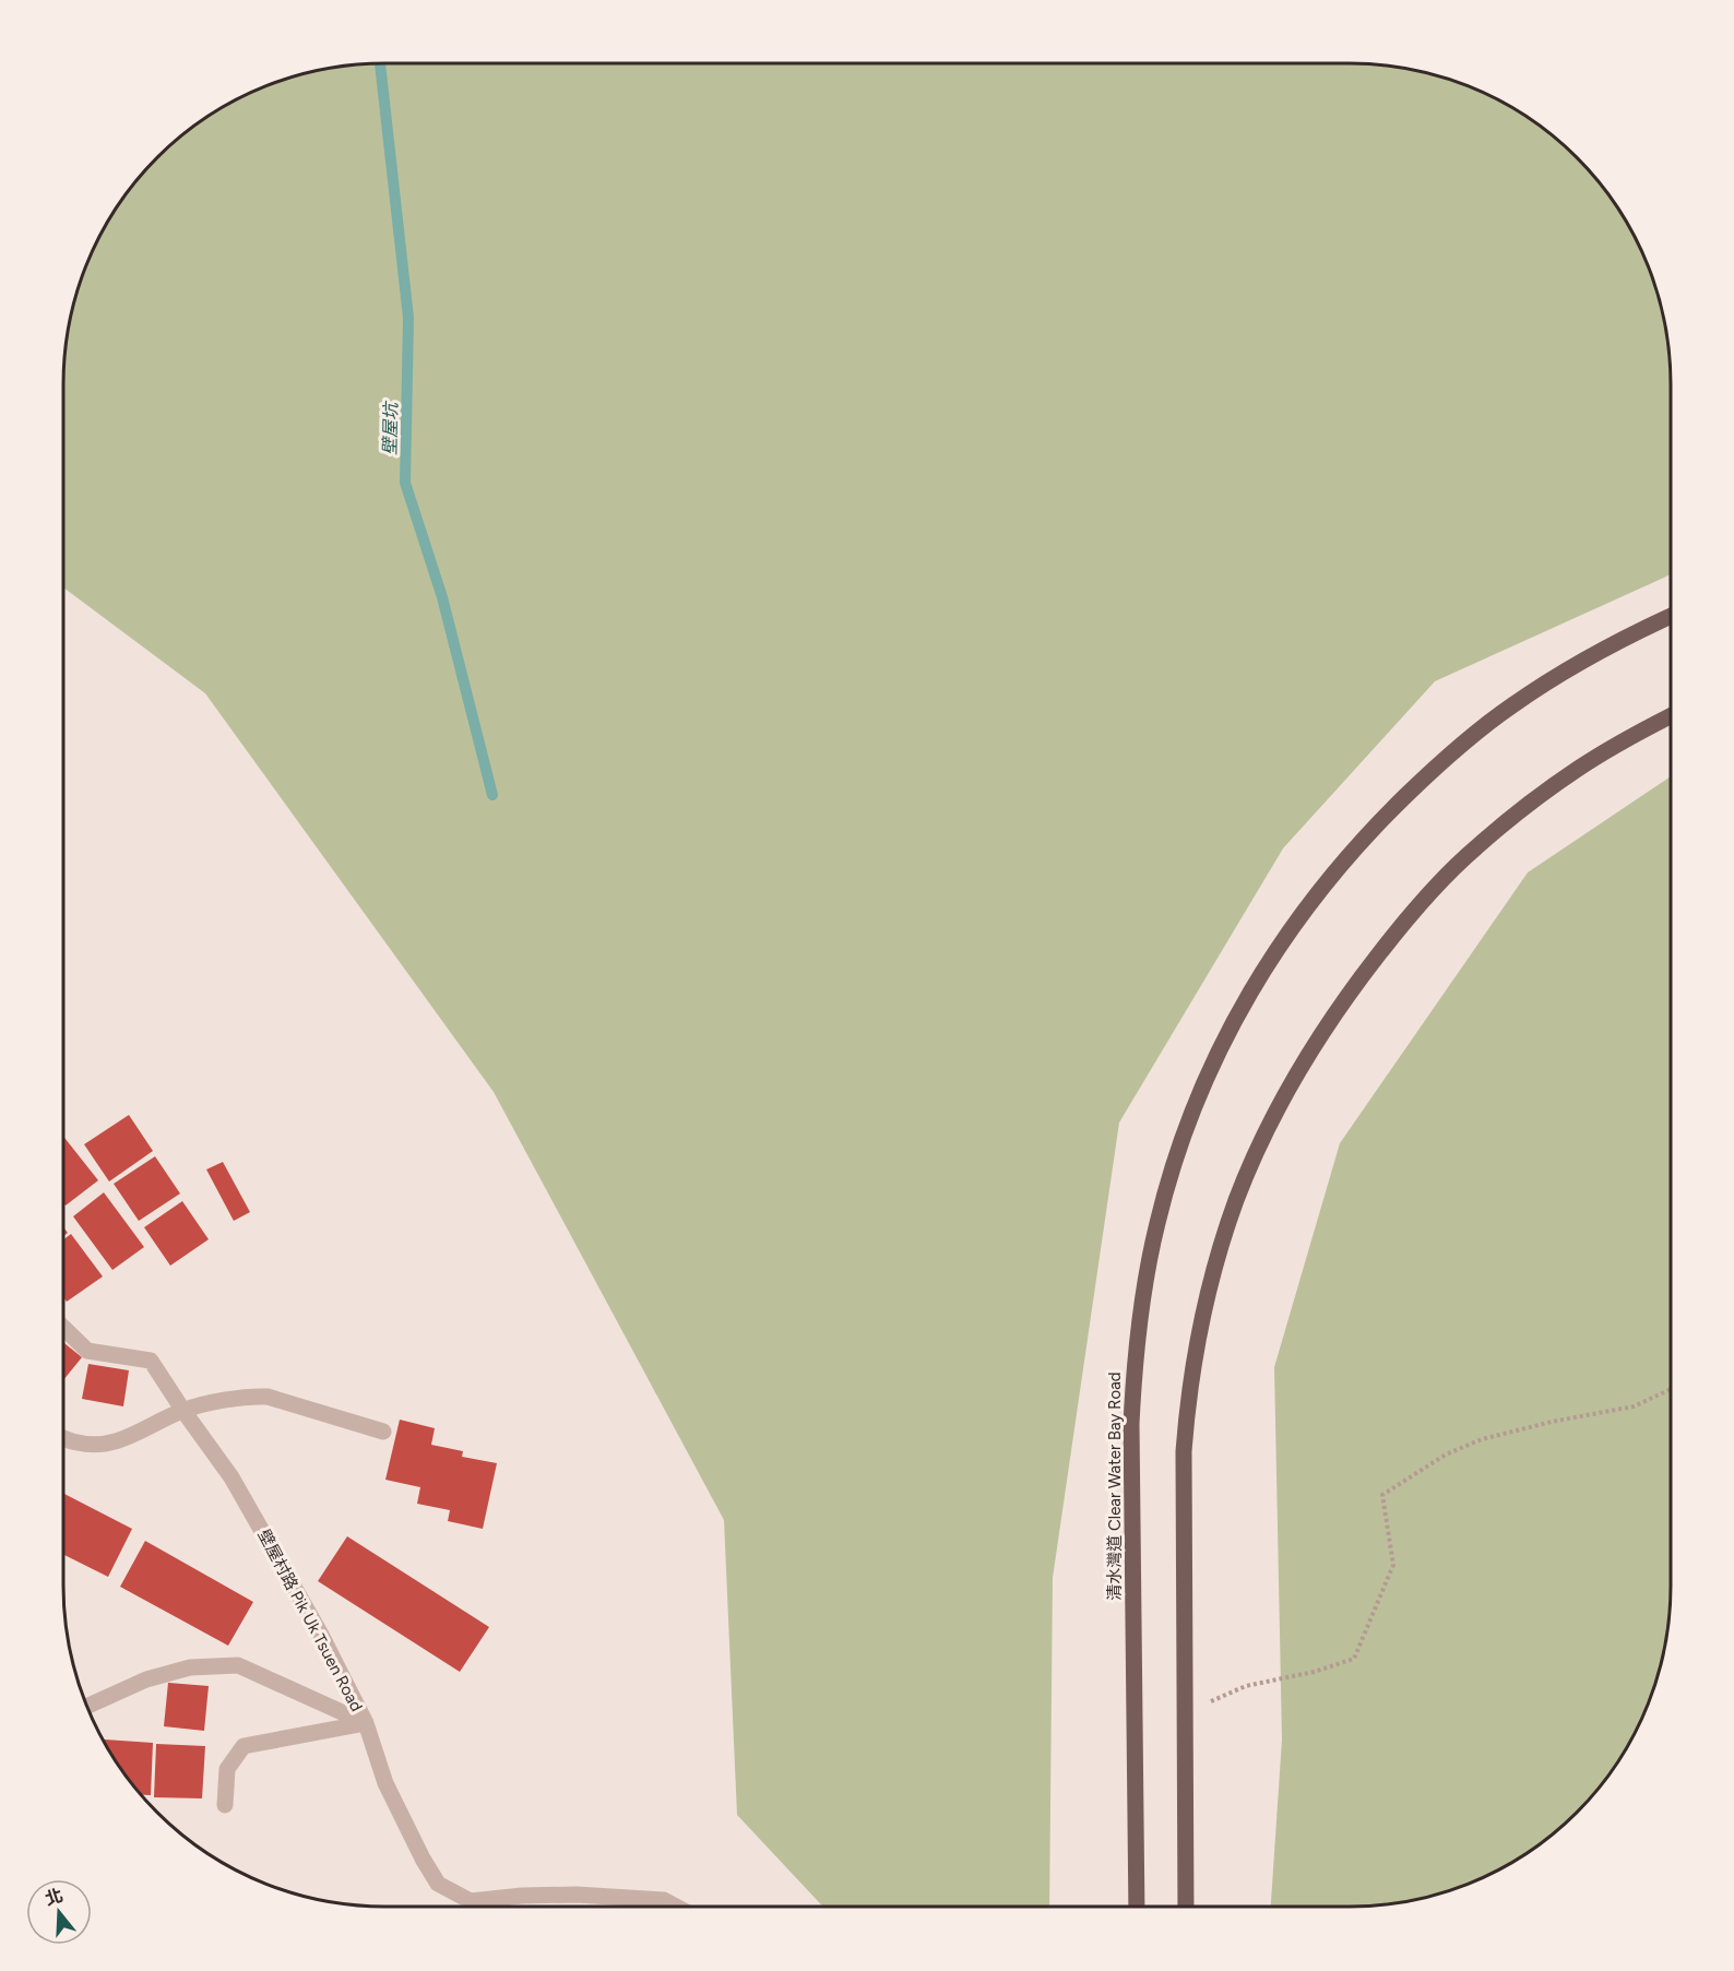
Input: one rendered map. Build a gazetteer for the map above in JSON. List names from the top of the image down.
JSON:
{
  "streets": {
    "main road": ["清水灣道 Clear Water Bay Road"],
    "street": ["壁屋村路 Pik Uk Tsuen Road"]
  },
  "water": ["壁屋坑"],
  "north": "top"
}
